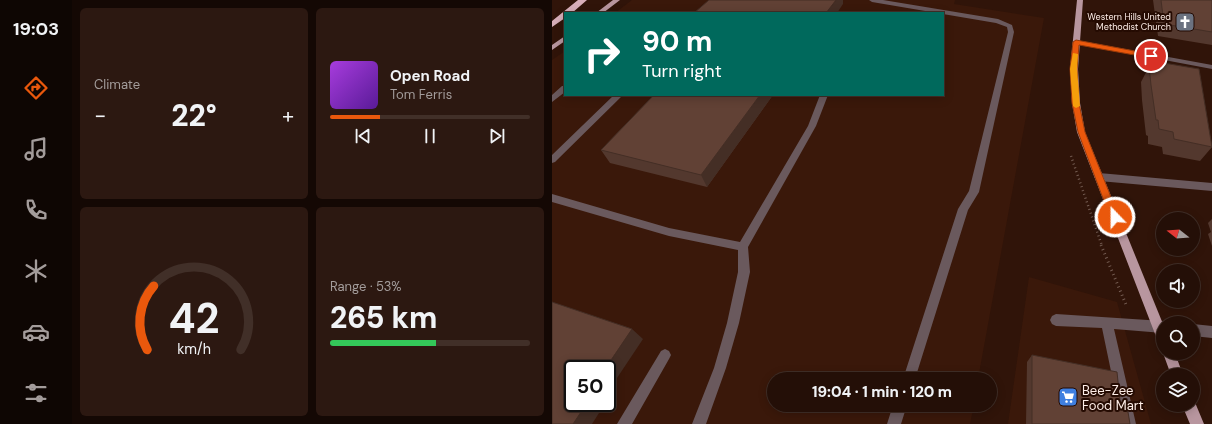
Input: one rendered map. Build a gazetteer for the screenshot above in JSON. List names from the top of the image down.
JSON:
{
  "places": {
    "church": ["Western Hills United Methodist Church"],
    "supermarket": ["Bee-Zee Food Mart"]
  },
  "north": "left",
  "page": {
    "tabs": "19:03",
    "tile": [
      "Climate",
      ["Range · 53%", "265 km"]
    ],
    "turn": ["90 m", "Turn right"],
    "song": ["Open Road", "Tom Ferris"],
    "heat": ["−", "22°", "+"],
    "limit": "50",
    "trip": "19:04 · 1 min · 120 m",
    "gauge": ["42", "km/h"]
  }
}
